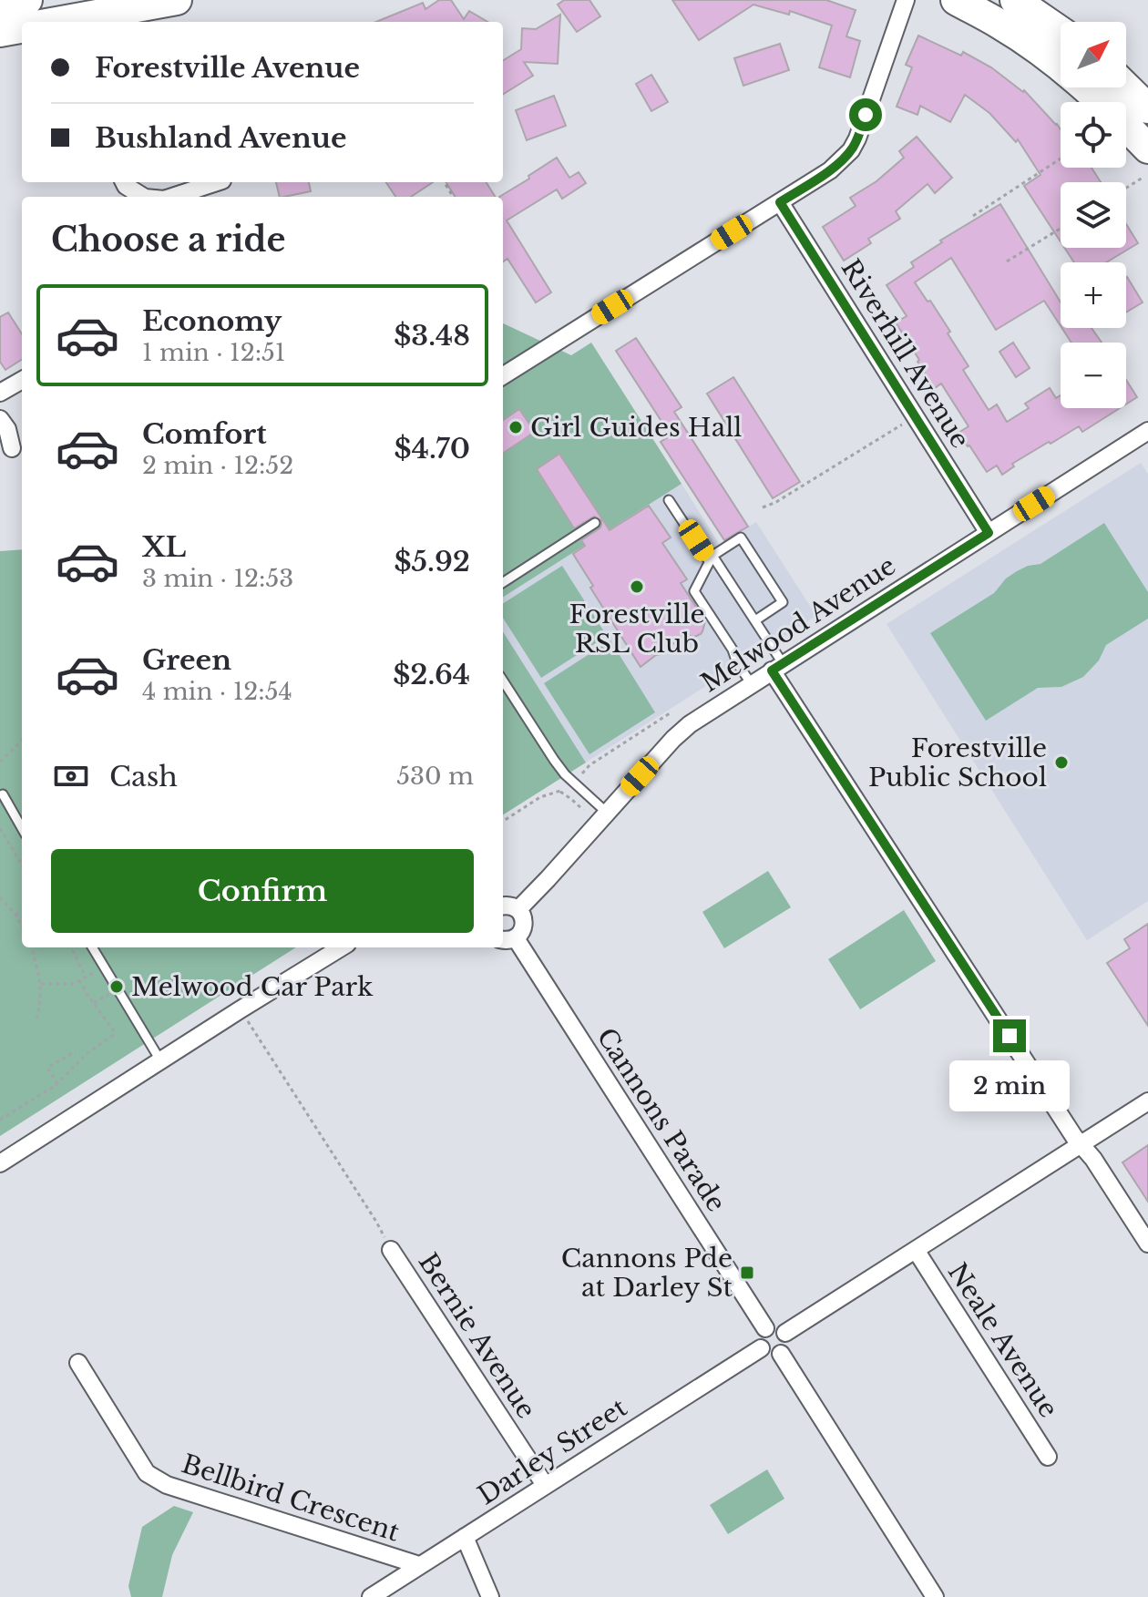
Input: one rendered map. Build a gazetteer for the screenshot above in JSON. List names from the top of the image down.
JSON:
{
  "streets": {
    "street": [
      "Riverhill Avenue",
      "Melwood Avenue",
      "Cannons Parade",
      "Bernie Avenue",
      "Neale Avenue",
      "Darley Street",
      "Bellbird Crescent"
    ]
  },
  "crossings": [
    ["Riverhill Avenue", "Melwood Avenue"],
    ["Cannons Parade", "Darley Street"],
    ["Bernie Avenue", "Darley Street"],
    ["Darley Street", "Bellbird Crescent"]
  ],
  "places": {
    "other": [
      "Girl Guides Hall",
      "Forestville RSL Club",
      "Forestville Public School",
      "Melwood Car Park"
    ],
    "transit": ["Cannons Pde at Darley St"]
  },
  "north": "top right",
  "page": {
    "map_buttons": ["+", "−"],
    "banner": ["Forestville Avenue", "Bushland Avenue"],
    "heading": "Choose a ride",
    "list": [
      {
        "name": "Economy",
        "note": "1 min · 12:51",
        "value": "$3.48"
      },
      {
        "name": "Comfort",
        "note": "2 min · 12:52",
        "value": "$4.70"
      },
      {
        "name": "XL",
        "note": "3 min · 12:53",
        "value": "$5.92"
      },
      {
        "name": "Green",
        "note": "4 min · 12:54",
        "value": "$2.64"
      }
    ],
    "pay": ["Cash", "530 m"],
    "buttons": "Confirm",
    "bubble": "2 min"
  }
}
